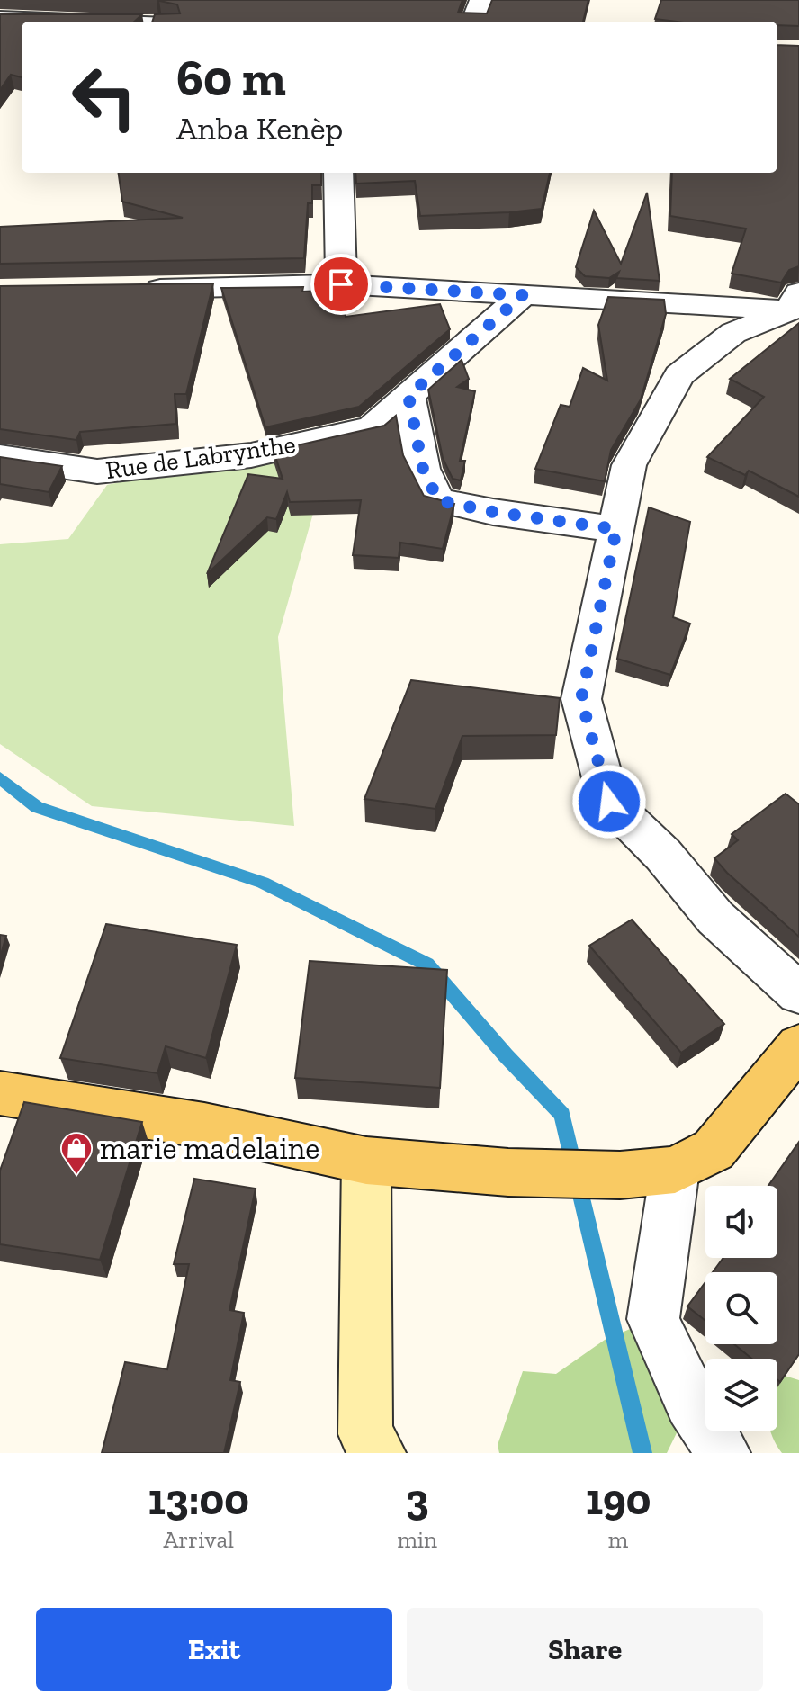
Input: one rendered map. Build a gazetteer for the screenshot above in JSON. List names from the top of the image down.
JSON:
{
  "streets": {
    "street": ["Rue de Labrynthe"]
  },
  "places": {
    "shop": ["marie madelaine"]
  },
  "page": {
    "turn": ["60 m", "Anba Kenèp"],
    "eta": [
      "13:00",
      "Arrival",
      "3",
      "min",
      "190",
      "m"
    ],
    "buttons": ["Exit", "Share"]
  }
}
